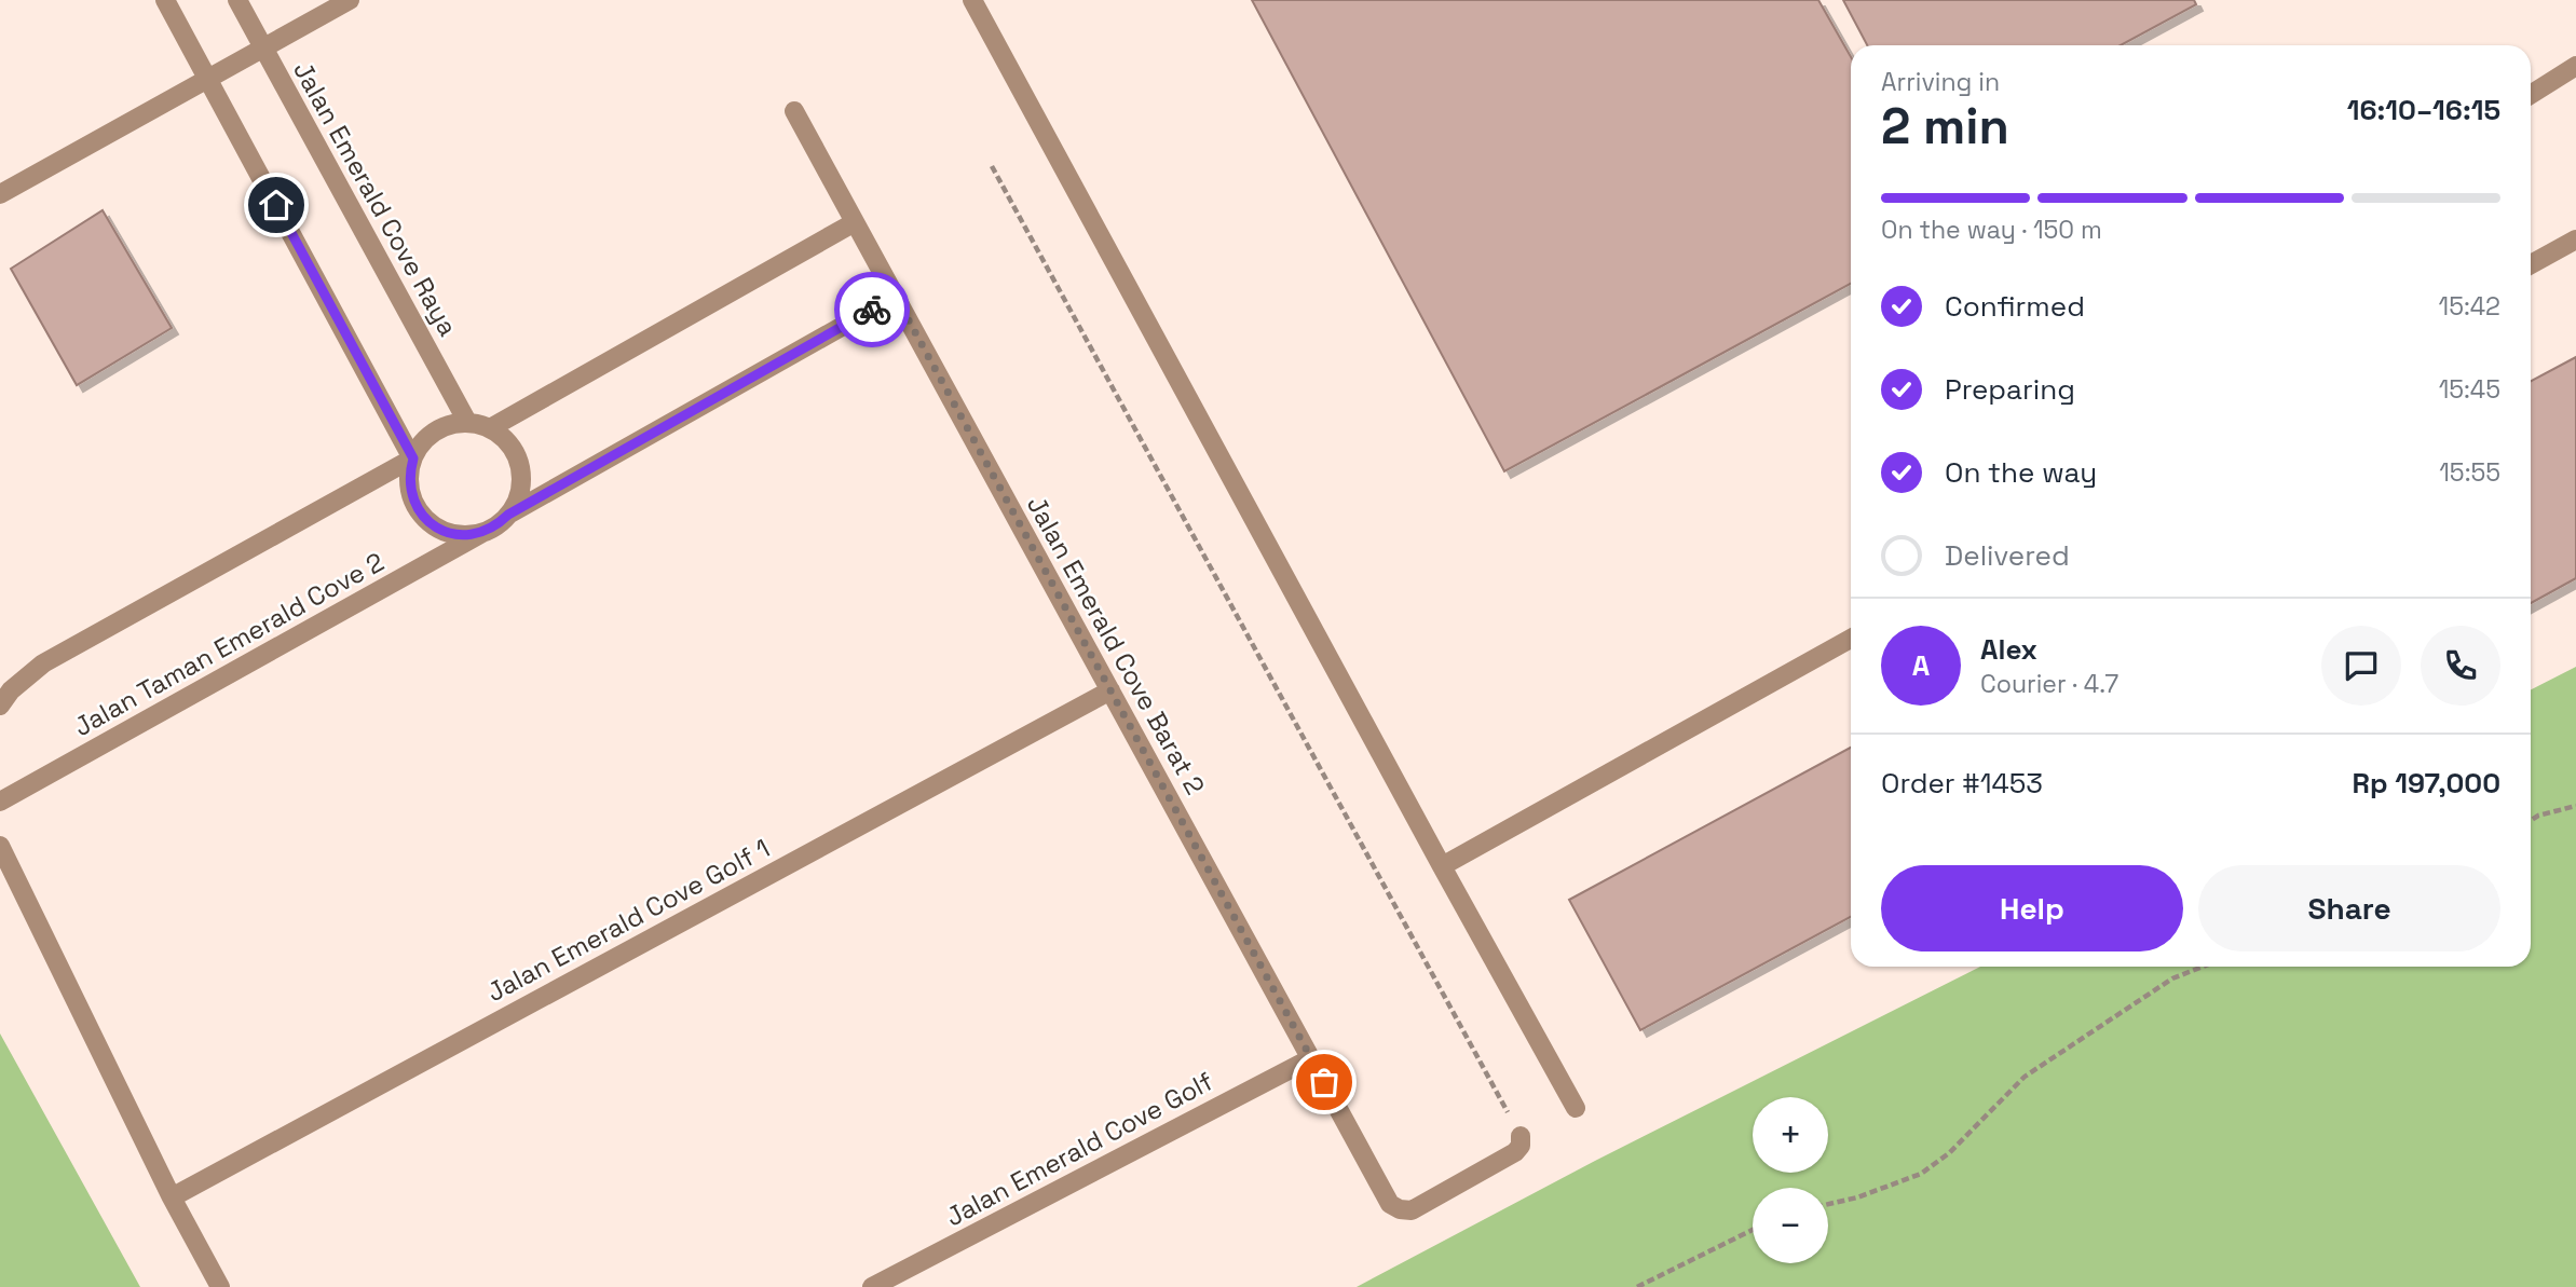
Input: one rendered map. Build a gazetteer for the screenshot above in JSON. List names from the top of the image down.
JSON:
{
  "streets": {
    "street": [
      "Jalan Emerald Cove Raya",
      "Jalan Taman Emerald Cove 2",
      "Jalan Emerald Cove Barat 2",
      "Jalan Emerald Cove Golf 1",
      "Jalan Emerald Cove Golf"
    ]
  },
  "crossings": [
    ["Jalan Emerald Cove Raya", "Jalan Taman Emerald Cove 2"],
    ["Jalan Taman Emerald Cove 2", "Jalan Emerald Cove Barat 2"],
    ["Jalan Emerald Cove Barat 2", "Jalan Emerald Cove Golf 1"],
    ["Jalan Emerald Cove Barat 2", "Jalan Emerald Cove Golf"]
  ],
  "page": {
    "heading": ["2 min", "Arriving in", "16:10–16:15"],
    "panel": [
      "Alex",
      "Courier · 4.7",
      "Order #1453",
      "Rp 197,000"
    ],
    "bar": "On the way · 150 m",
    "list": [
      ["Confirmed", "15:42"],
      ["Preparing", "15:45"],
      ["On the way", "15:55"],
      "Delivered"
    ],
    "round": "A",
    "buttons": ["Help", "Share"],
    "map_buttons": ["+", "−"]
  }
}
